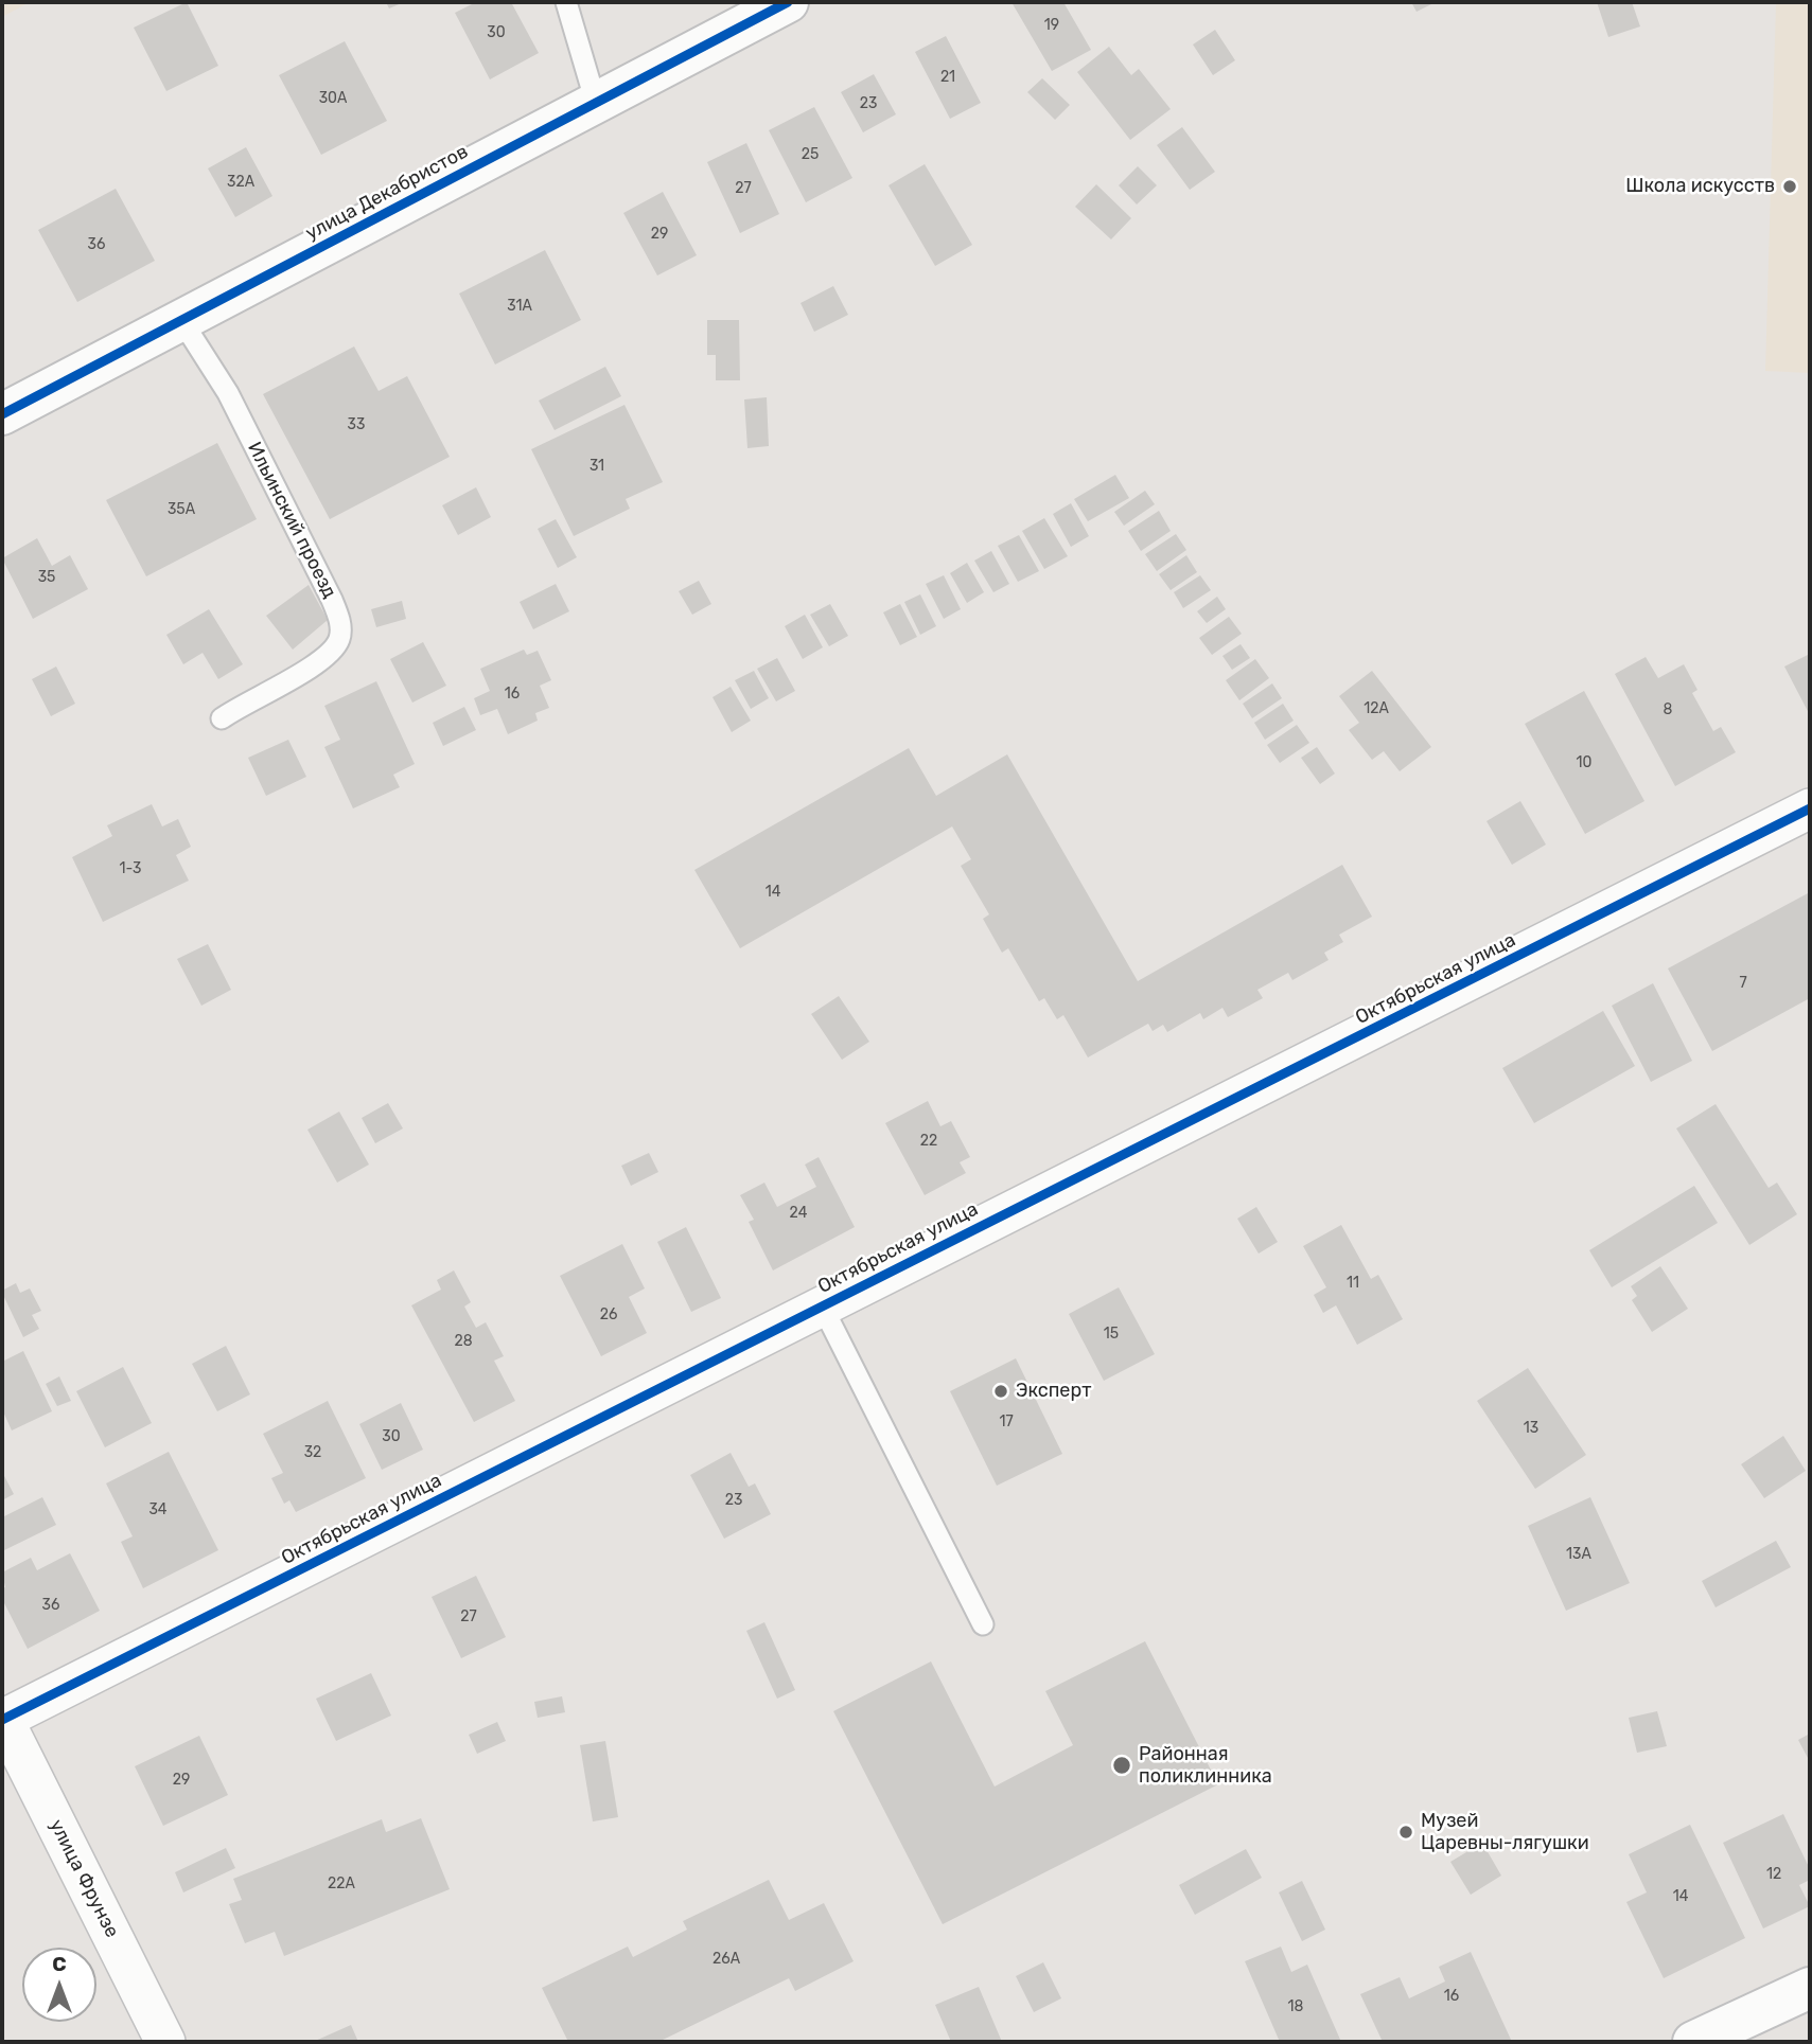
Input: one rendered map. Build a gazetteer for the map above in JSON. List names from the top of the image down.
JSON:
{
  "streets": {
    "street": ["улица Декабристов", "Октябрьская улица", "улица Фрунзе"],
    "lane": ["Ильинский проезд"]
  },
  "crossings": [
    ["улица Декабристов", "Ильинский проезд"],
    ["Октябрьская улица", "улица Фрунзе"]
  ],
  "places": [
    "Школа искусств",
    "Эксперт",
    "Районная поликлинника",
    "Музей Царевны-лягушки"
  ],
  "house_numbers": [
    "19",
    "30",
    "21",
    "30А",
    "23",
    "25",
    "32А",
    "27",
    "29",
    "36",
    "31А",
    "33",
    "31",
    "35А",
    "35",
    "16",
    "12А",
    "8",
    "10",
    "1-3",
    "14",
    "7",
    "22",
    "24",
    "11",
    "26",
    "15",
    "28",
    "17",
    "13",
    "30",
    "32",
    "23",
    "34",
    "13А",
    "36",
    "27",
    "29",
    "12",
    "22А",
    "14",
    "26А",
    "16",
    "18"
  ],
  "north": "top"
}
